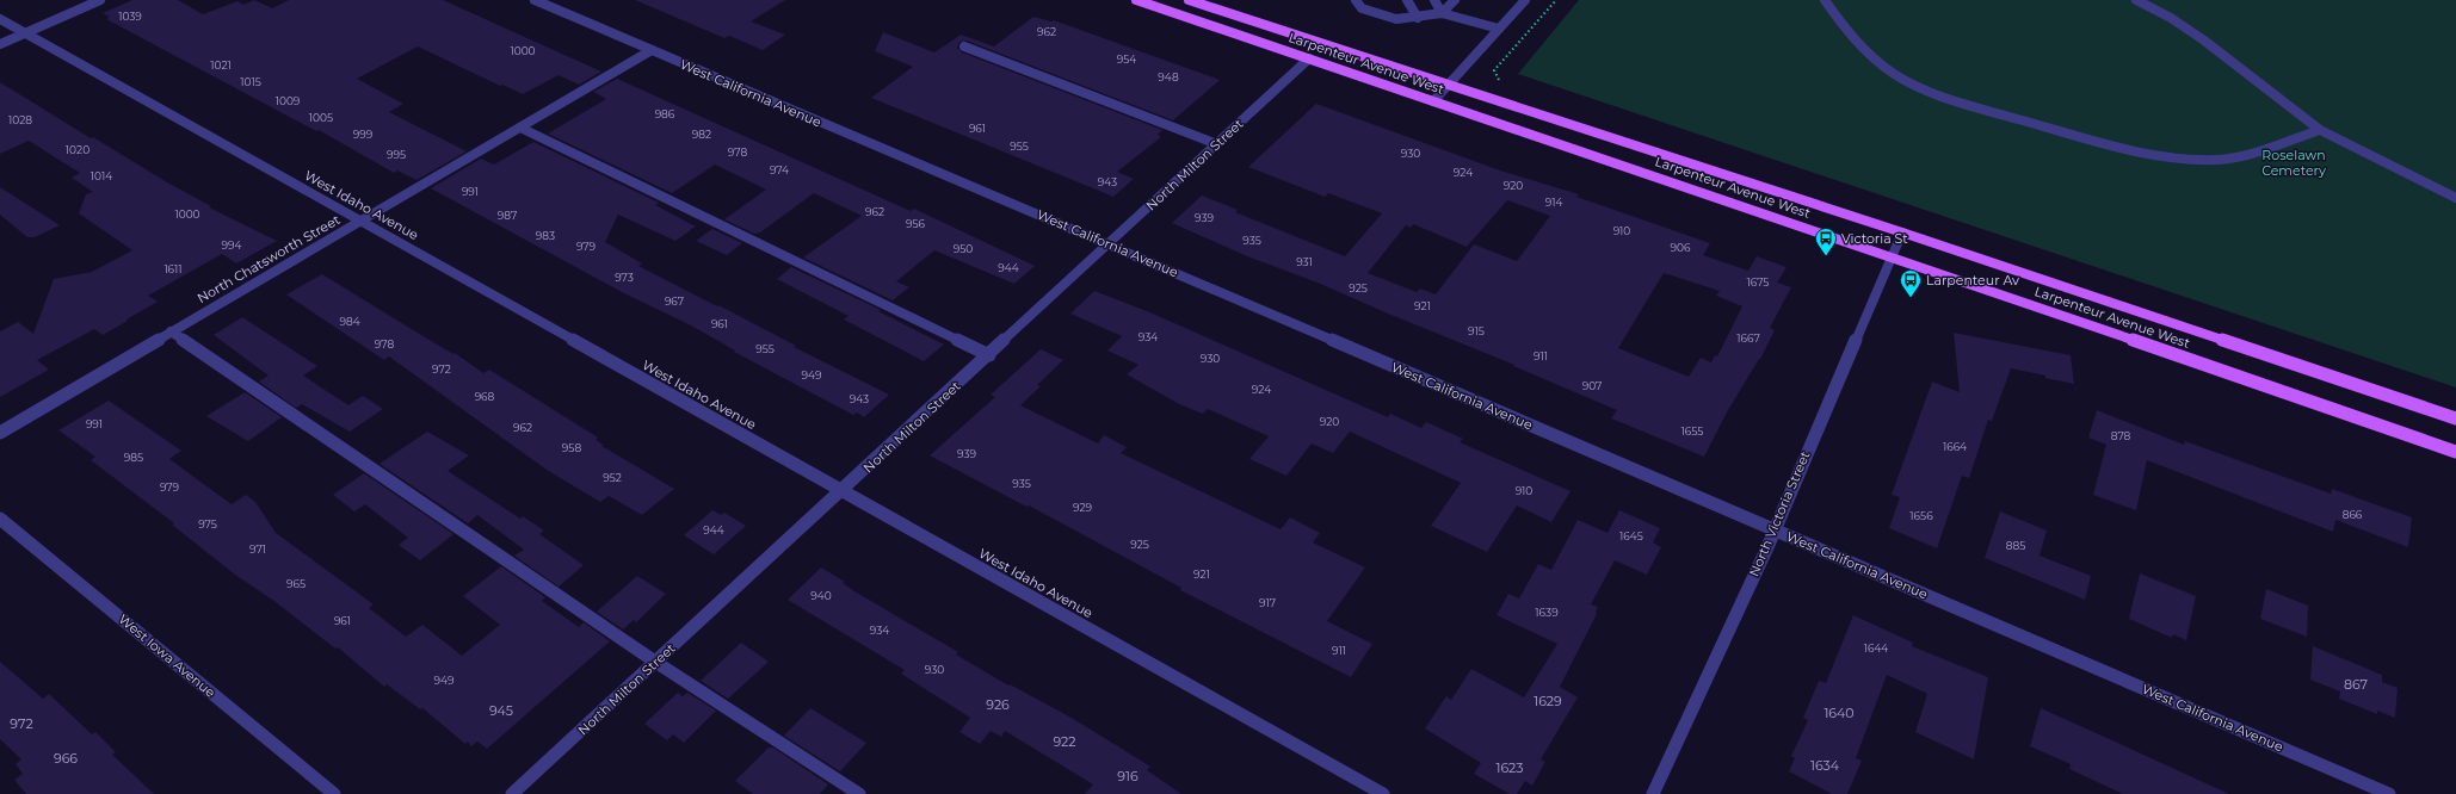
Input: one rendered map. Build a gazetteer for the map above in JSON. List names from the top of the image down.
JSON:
{
  "streets": {
    "main road": ["Larpenteur Avenue West"],
    "street": [
      "West California Avenue",
      "North Milton Street",
      "West Idaho Avenue",
      "North Chatsworth Street",
      "North Victoria Street",
      "West Iowa Avenue"
    ]
  },
  "crossings": [
    ["Larpenteur Avenue West", "North Milton Street"],
    ["Larpenteur Avenue West", "North Victoria Street"],
    ["West California Avenue", "North Milton Street"],
    ["West California Avenue", "North Chatsworth Street"],
    ["West California Avenue", "North Victoria Street"],
    ["North Milton Street", "West Idaho Avenue"],
    ["West Idaho Avenue", "North Chatsworth Street"]
  ],
  "parks": ["Roselawn Cemetery"],
  "places": {
    "bus stop": ["Victoria St", "Larpenteur Av"]
  },
  "house_numbers": [
    "1039",
    "962",
    "1000",
    "954",
    "1021",
    "948",
    "1015",
    "1009",
    "986",
    "1005",
    "1028",
    "961",
    "999",
    "982",
    "955",
    "1020",
    "978",
    "930",
    "995",
    "974",
    "924",
    "1014",
    "943",
    "920",
    "991",
    "914",
    "962",
    "1000",
    "987",
    "939",
    "956",
    "910",
    "983",
    "935",
    "994",
    "979",
    "906",
    "950",
    "931",
    "944",
    "1611",
    "973",
    "1675",
    "925",
    "967",
    "921",
    "984",
    "961",
    "915",
    "934",
    "1667",
    "978",
    "955",
    "911",
    "930",
    "972",
    "949",
    "907",
    "924",
    "968",
    "943",
    "920",
    "991",
    "962",
    "1655",
    "878",
    "1664",
    "958",
    "939",
    "985",
    "952",
    "935",
    "979",
    "910",
    "929",
    "866",
    "1656",
    "975",
    "944",
    "1645",
    "925",
    "885",
    "971",
    "921",
    "965",
    "940",
    "917",
    "1639",
    "961",
    "934",
    "1644",
    "911",
    "930",
    "949",
    "867",
    "1629",
    "926",
    "945",
    "1640",
    "972",
    "922",
    "966",
    "1634",
    "1623",
    "916"
  ]
}
